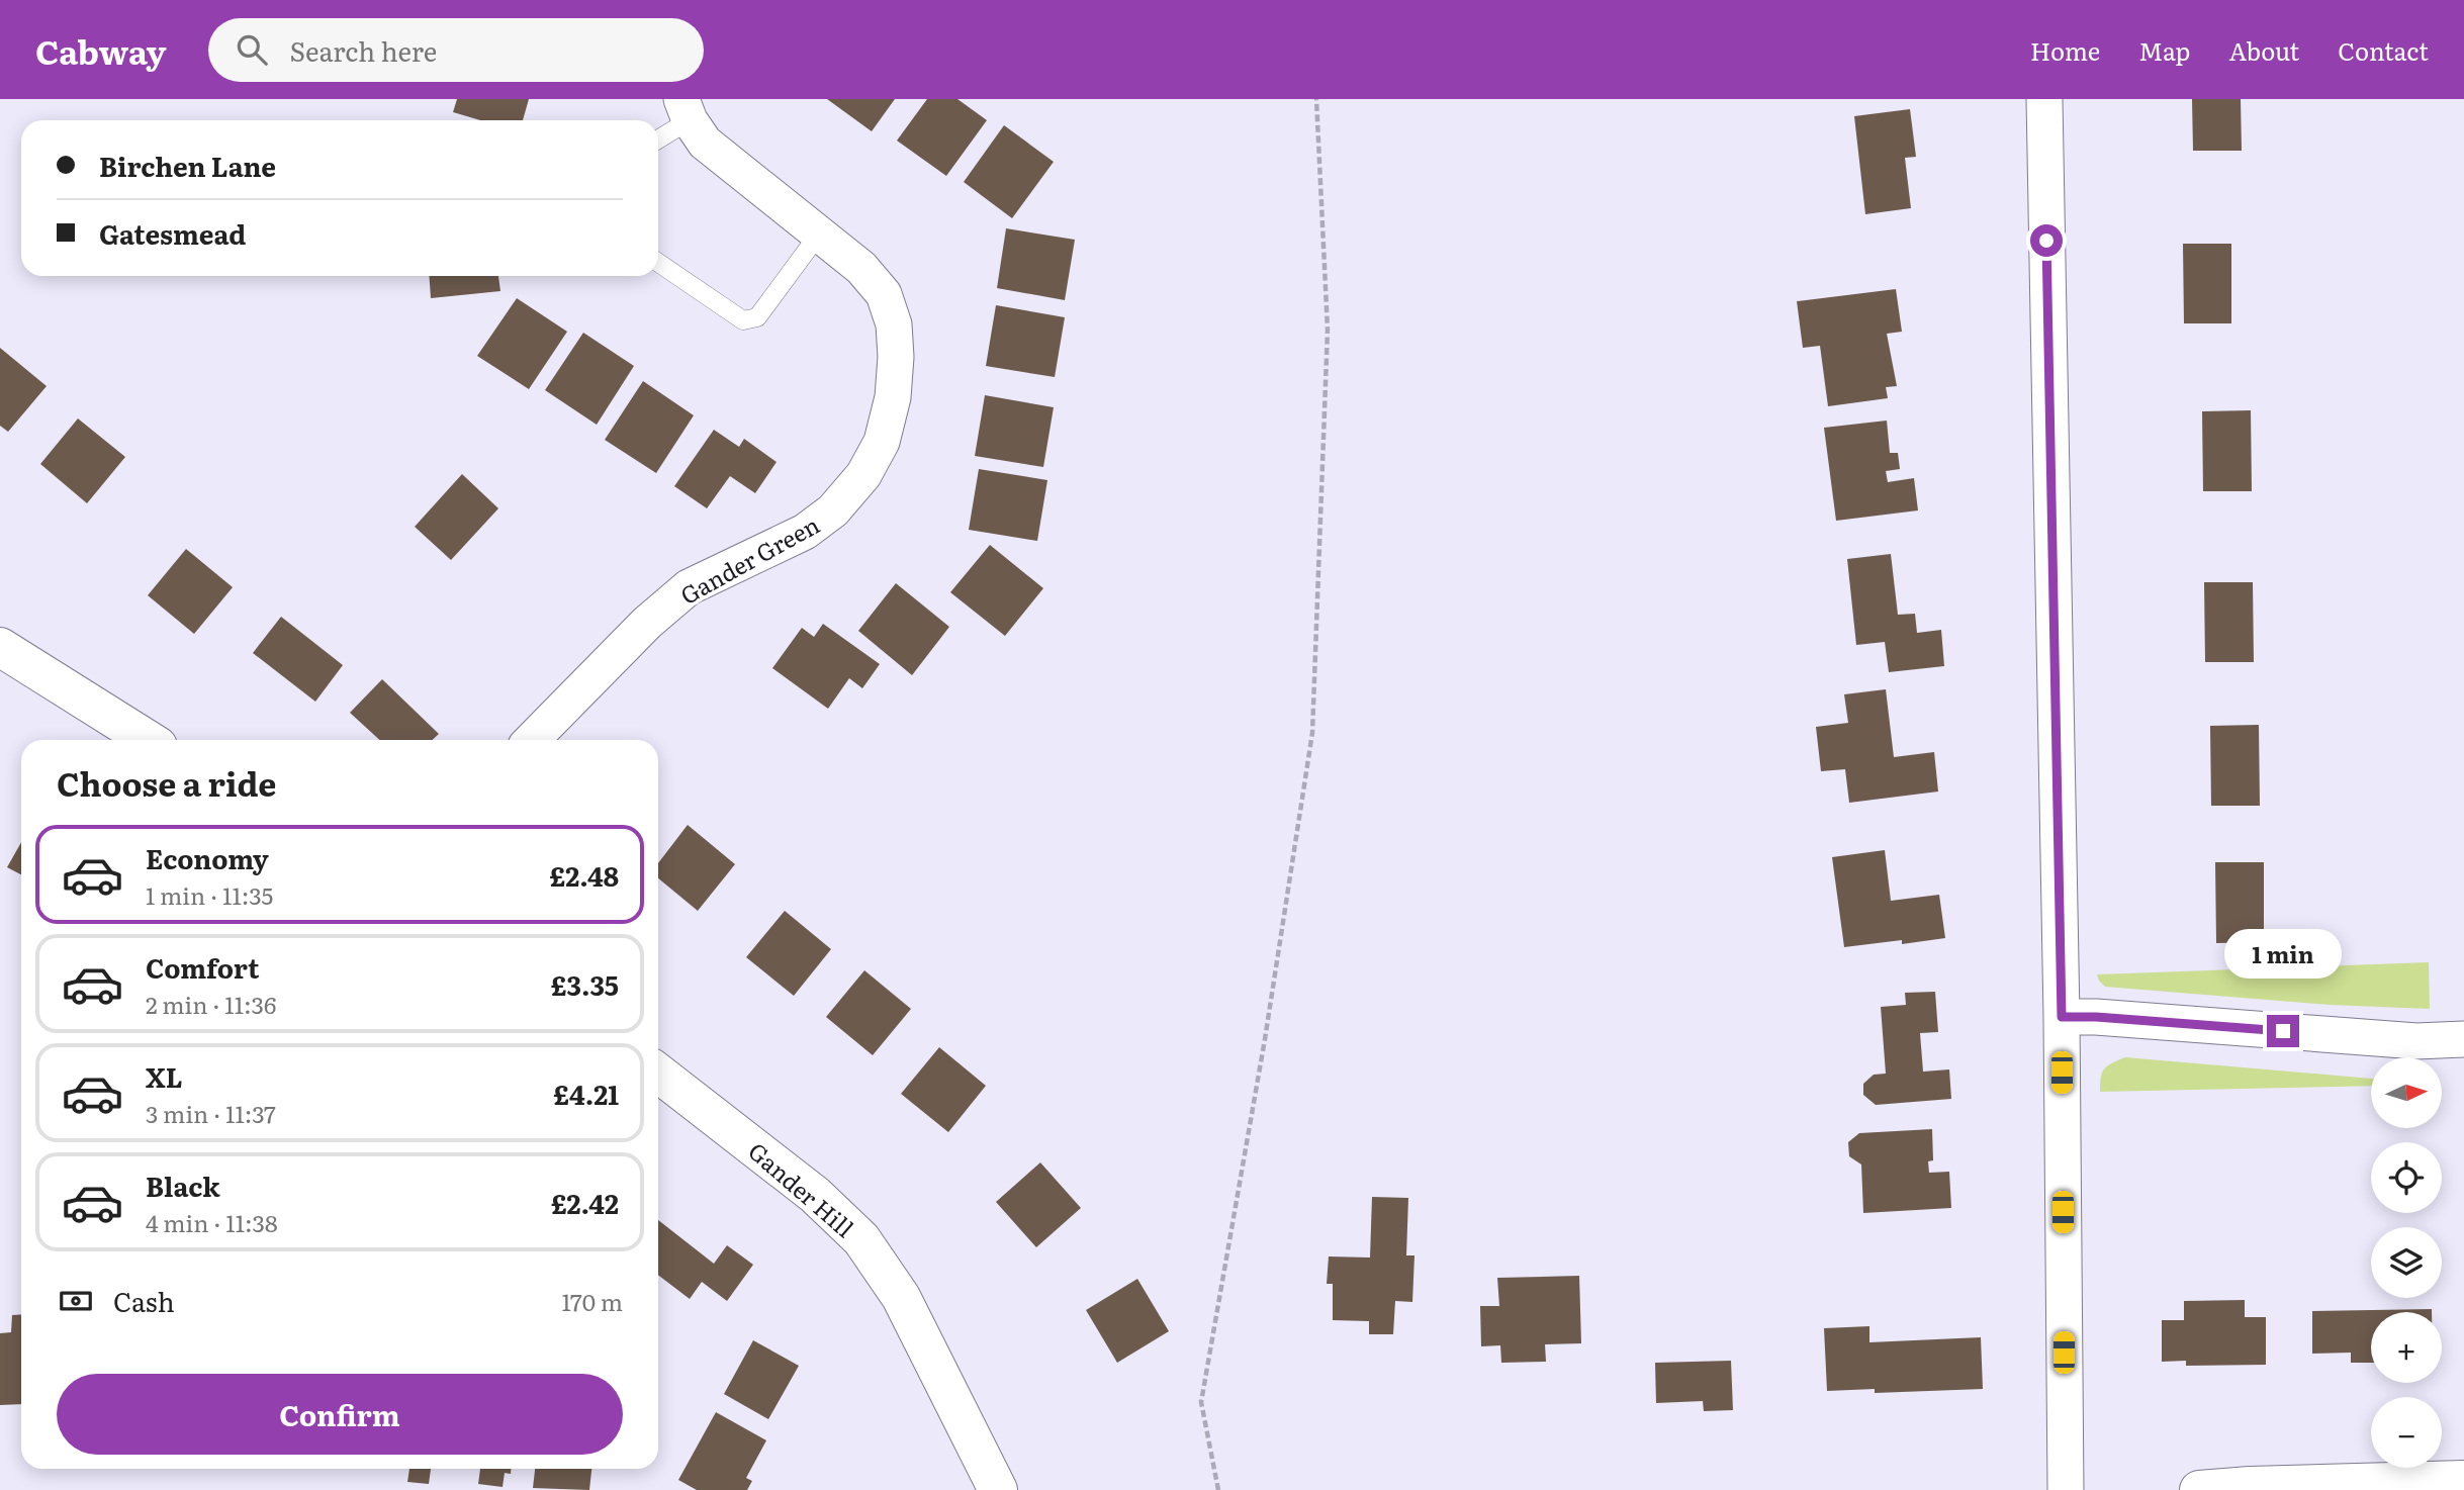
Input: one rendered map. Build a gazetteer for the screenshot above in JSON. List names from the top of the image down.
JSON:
{
  "streets": {
    "street": ["Gander Green", "Gander Hill"]
  },
  "north": "right",
  "page": {
    "header": "Cabway",
    "search": "Search here",
    "nav": [
      "Home",
      "Map",
      "About",
      "Contact"
    ],
    "banner": ["Birchen Lane", "Gatesmead"],
    "heading": "Choose a ride",
    "list": [
      {
        "name": "Economy",
        "note": "1 min · 11:35",
        "value": "£2.48"
      },
      {
        "name": "Comfort",
        "note": "2 min · 11:36",
        "value": "£3.35"
      },
      {
        "name": "XL",
        "note": "3 min · 11:37",
        "value": "£4.21"
      },
      {
        "name": "Black",
        "note": "4 min · 11:38",
        "value": "£2.42"
      }
    ],
    "bubble": "1 min",
    "map_buttons": ["+", "−"],
    "pay": ["Cash", "170 m"],
    "buttons": "Confirm"
  }
}
